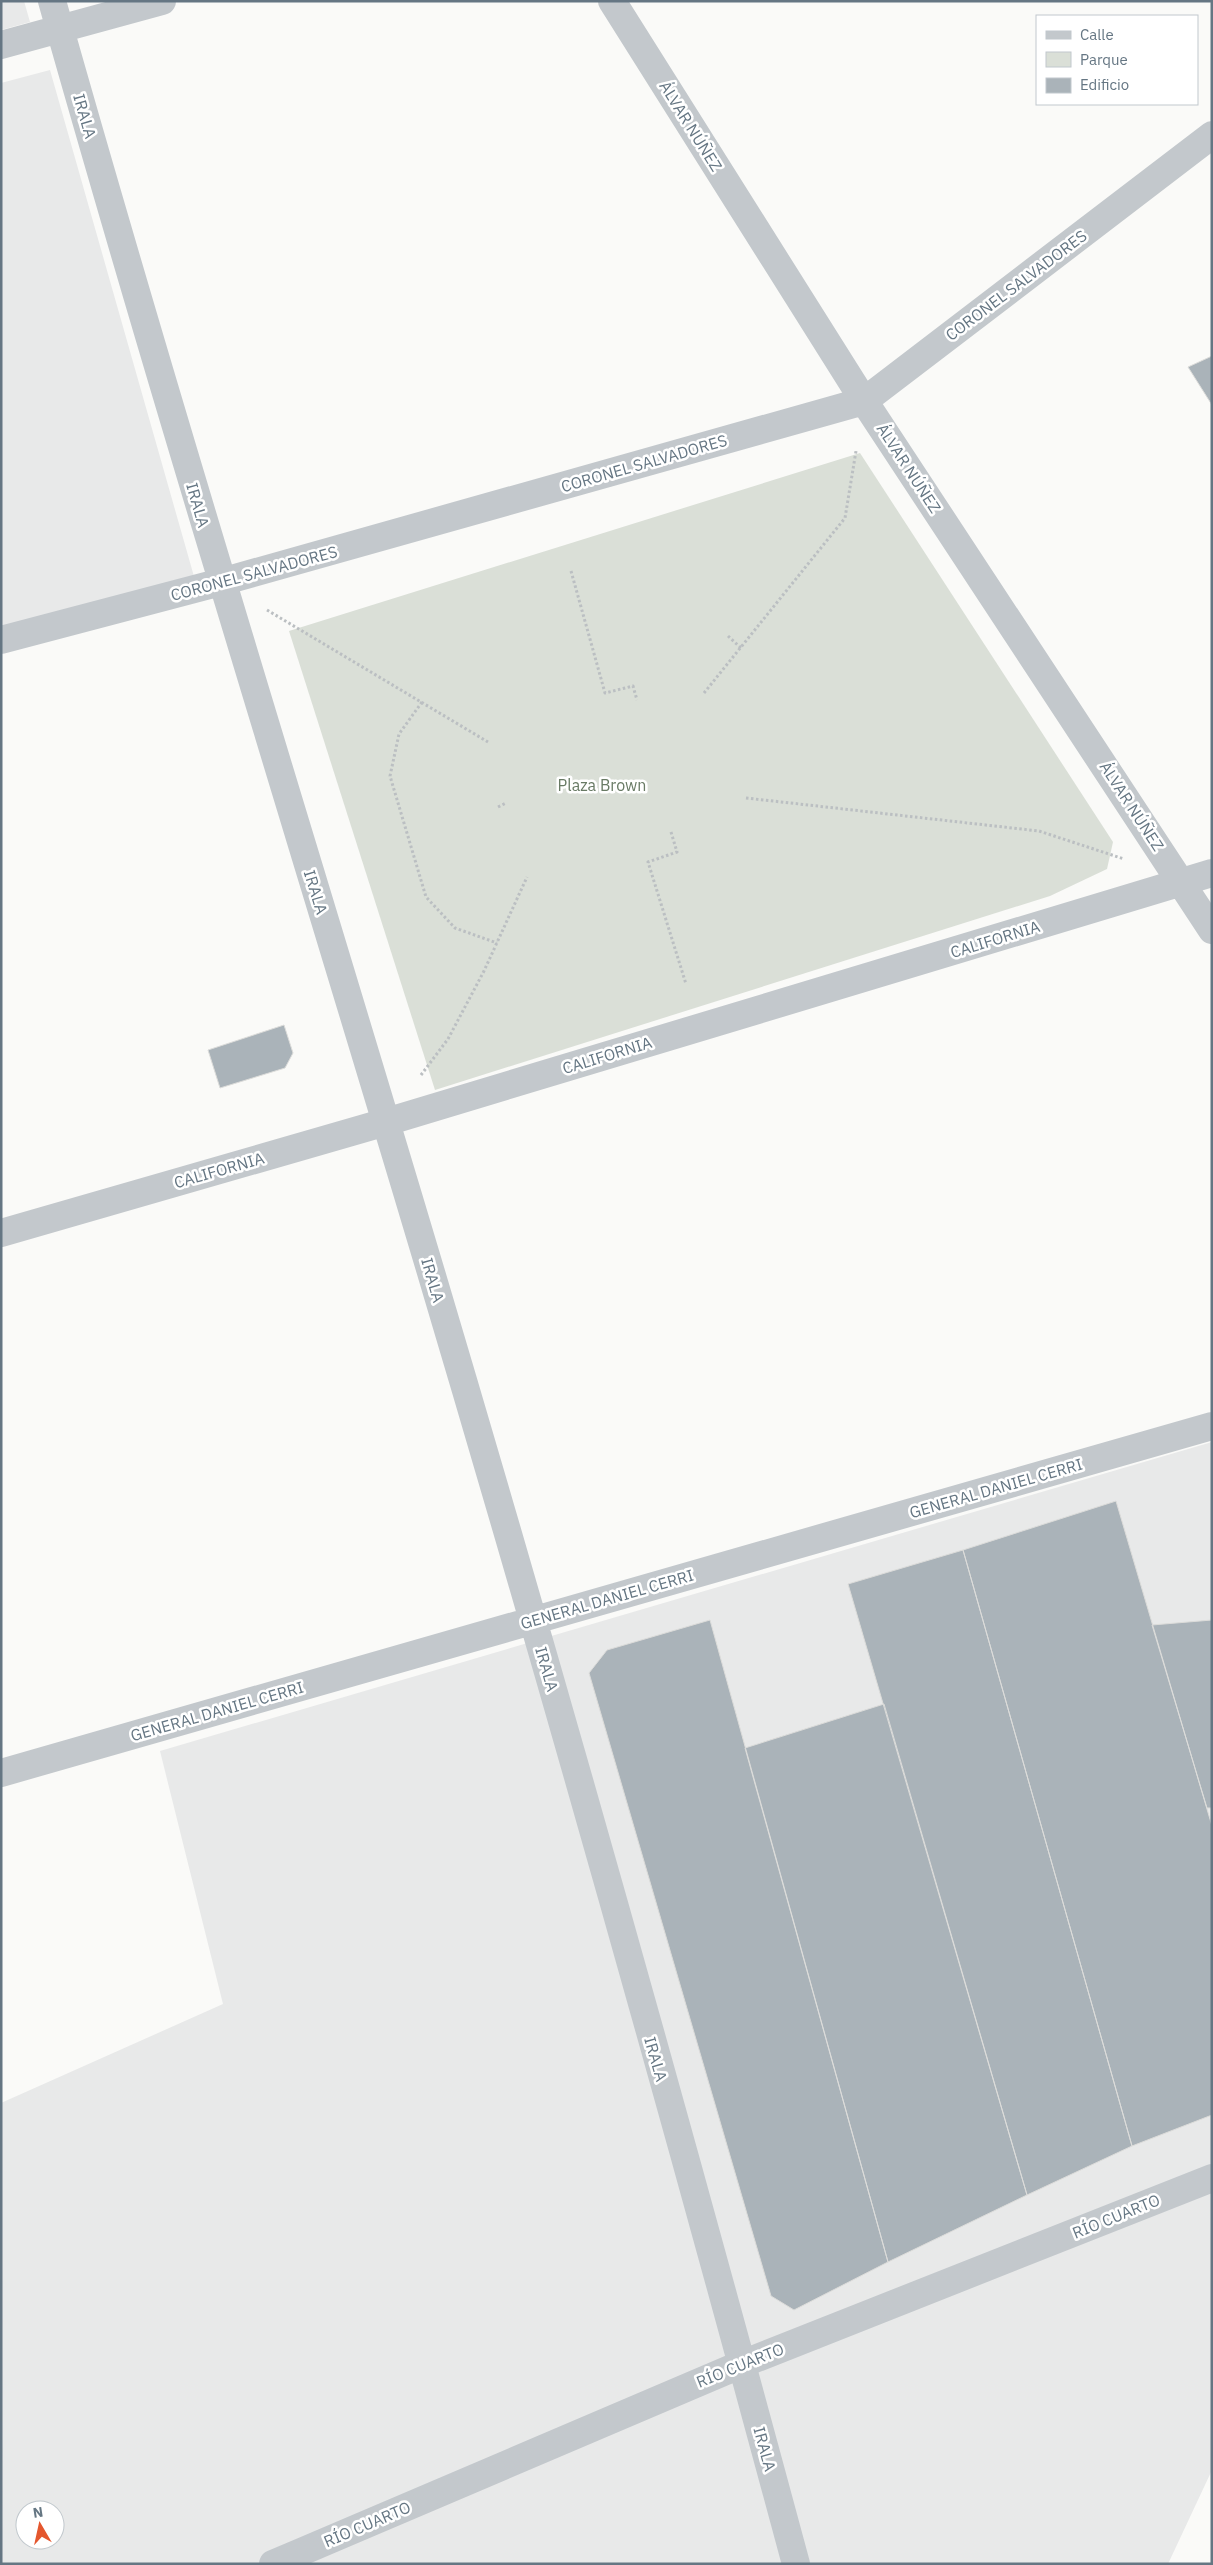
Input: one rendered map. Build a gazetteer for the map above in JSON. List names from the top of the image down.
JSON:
{
  "streets": {
    "street": [
      "IRALA",
      "ÁLVAR NÚÑEZ",
      "CORONEL SALVADORES",
      "CALIFORNIA",
      "GENERAL DANIEL CERRI",
      "RÍO CUARTO"
    ]
  },
  "crossings": [
    ["IRALA", "CORONEL SALVADORES"],
    ["IRALA", "CALIFORNIA"],
    ["IRALA", "GENERAL DANIEL CERRI"],
    ["IRALA", "RÍO CUARTO"],
    ["ÁLVAR NÚÑEZ", "CORONEL SALVADORES"],
    ["ÁLVAR NÚÑEZ", "CALIFORNIA"]
  ],
  "parks": ["Plaza Brown"],
  "legend": ["Calle", "Parque", "Edificio"],
  "north": "top"
}
